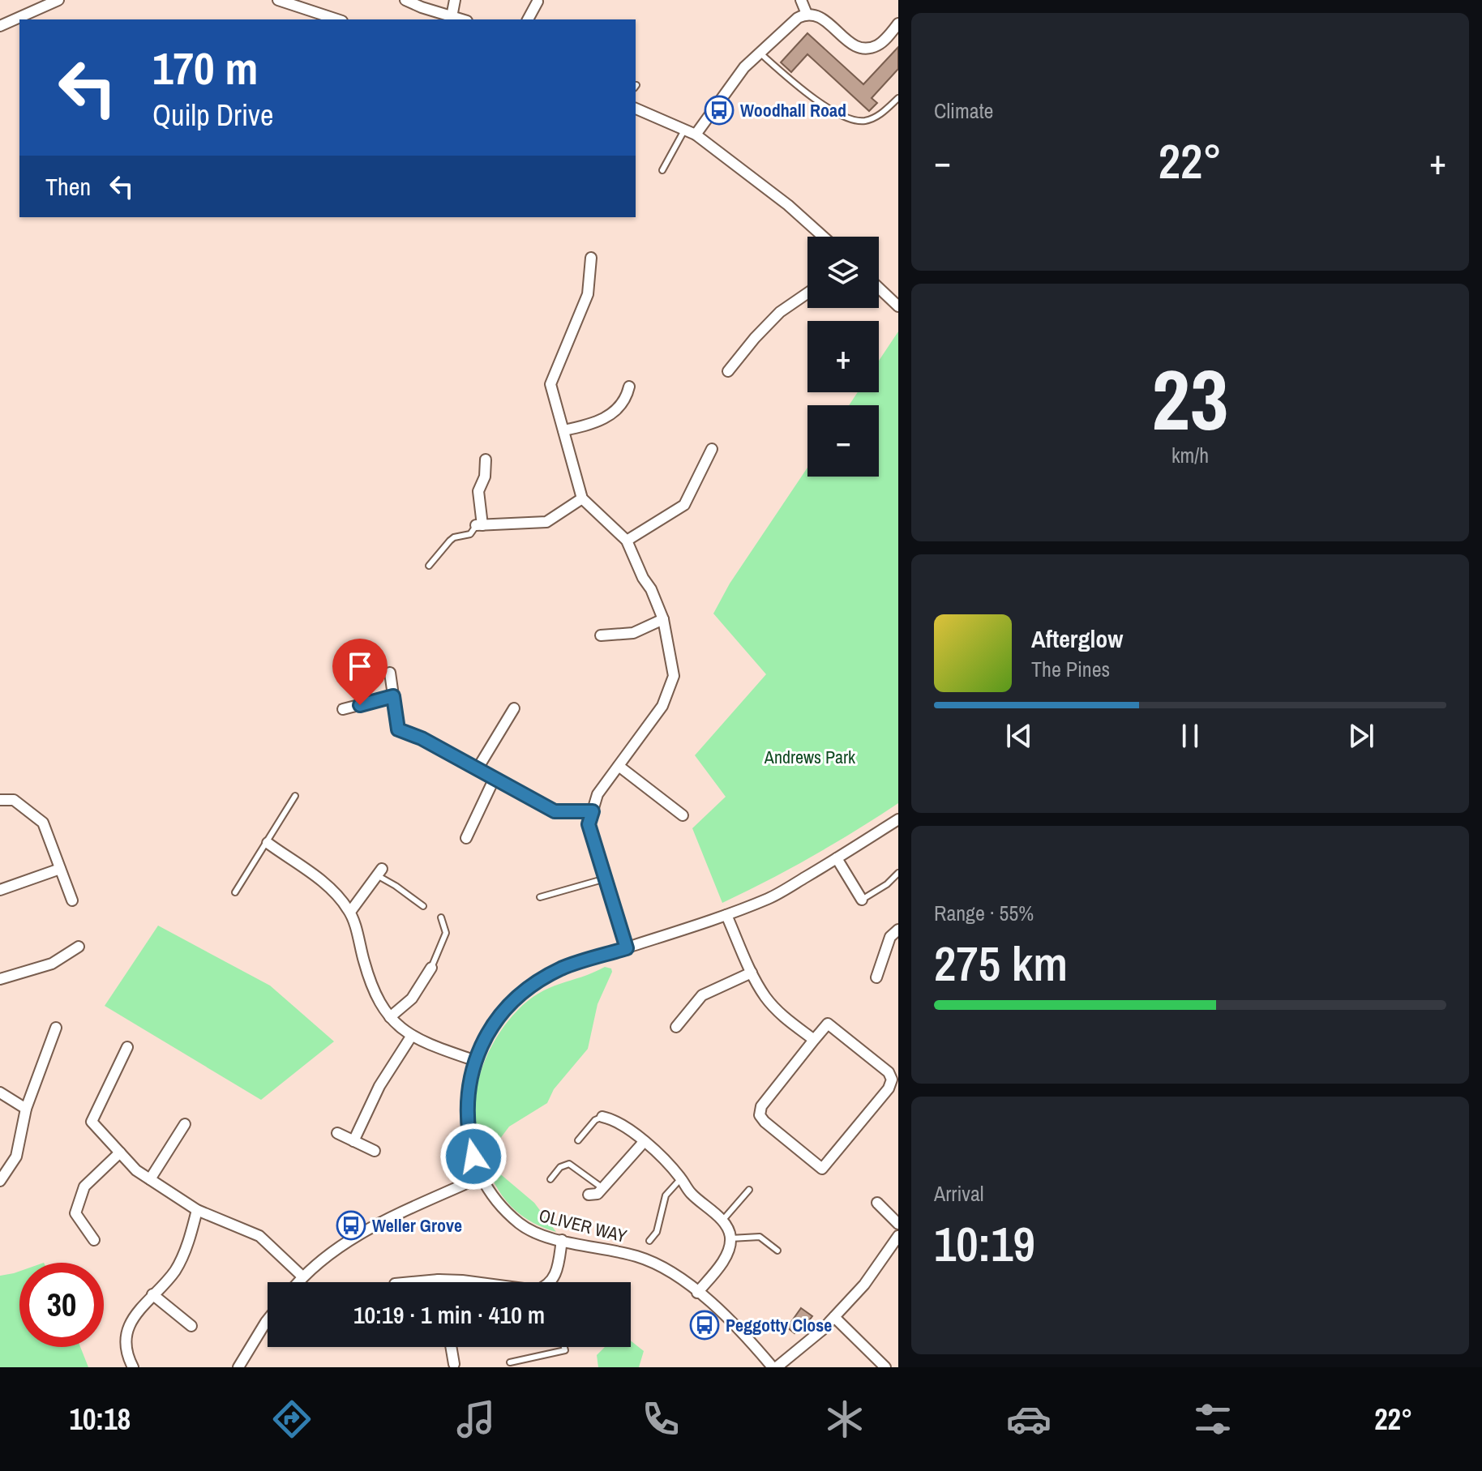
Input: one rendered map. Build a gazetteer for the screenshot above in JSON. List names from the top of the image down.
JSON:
{
  "streets": {
    "street": ["OLIVER WAY"]
  },
  "parks": ["Andrews Park"],
  "places": {
    "bus stop": ["Woodhall Road", "Weller Grove", "Peggotty Close"]
  },
  "page": {
    "tile": [
      "Climate",
      ["23", "km/h"],
      ["Range · 55%", "275 km"],
      ["Arrival", "10:19"]
    ],
    "turn": ["170 m", "Quilp Drive"],
    "heat": ["−", "22°", "+"],
    "then": "Then",
    "map_buttons": ["+", "−"],
    "song": ["Afterglow", "The Pines"],
    "limit": "30",
    "trip": "10:19 · 1 min · 410 m",
    "tabs": ["10:18", "22°"]
  }
}
